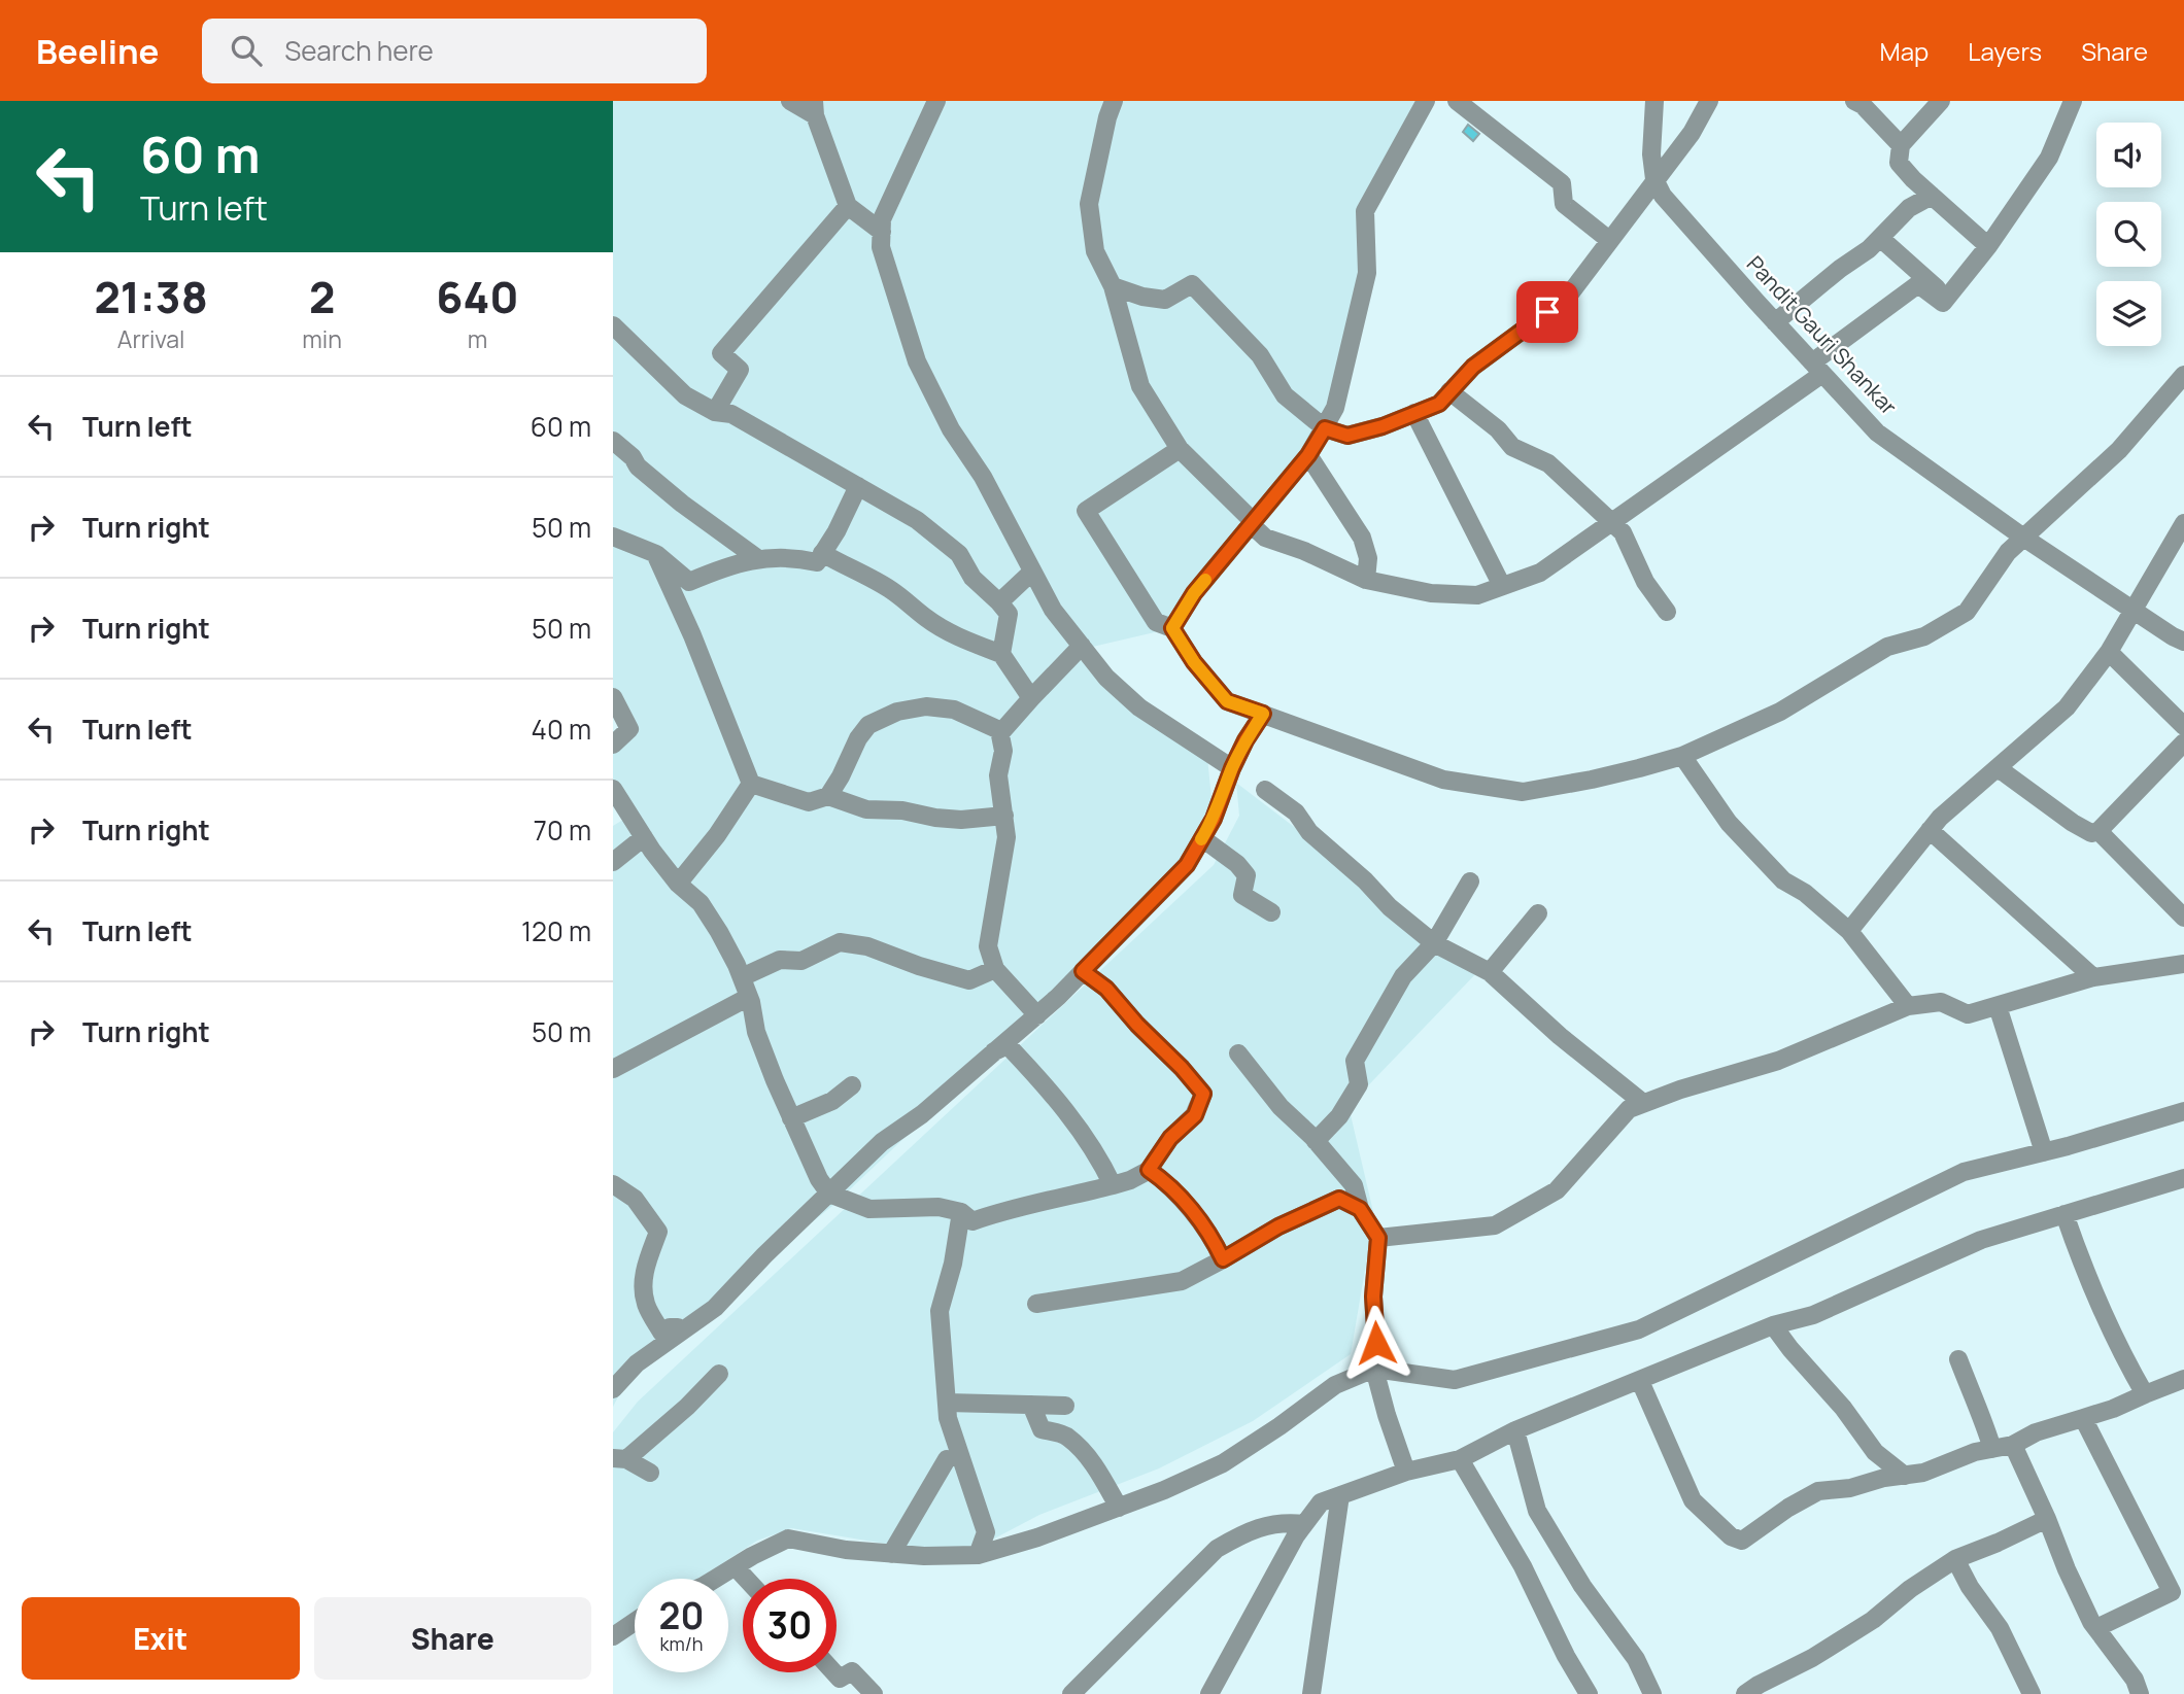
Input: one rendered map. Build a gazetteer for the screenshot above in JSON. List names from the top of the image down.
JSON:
{
  "streets": {
    "street": ["Pandit Gauri Shankar"]
  },
  "page": {
    "header": "Beeline",
    "search": "Search here",
    "nav": ["Map", "Layers", "Share"],
    "turn": ["60 m", "Turn left"],
    "eta": [
      "21:38",
      "Arrival",
      "2",
      "min",
      "640",
      "m"
    ],
    "list": [
      {
        "name": "Turn left",
        "value": "60 m"
      },
      {
        "name": "Turn right",
        "value": "50 m"
      },
      {
        "name": "Turn right",
        "value": "50 m"
      },
      {
        "name": "Turn left",
        "value": "40 m"
      },
      {
        "name": "Turn right",
        "value": "70 m"
      },
      {
        "name": "Turn left",
        "value": "120 m"
      },
      {
        "name": "Turn right",
        "value": "50 m"
      }
    ],
    "speed": "20 km/h",
    "limit": "30",
    "buttons": ["Exit", "Share"]
  }
}
